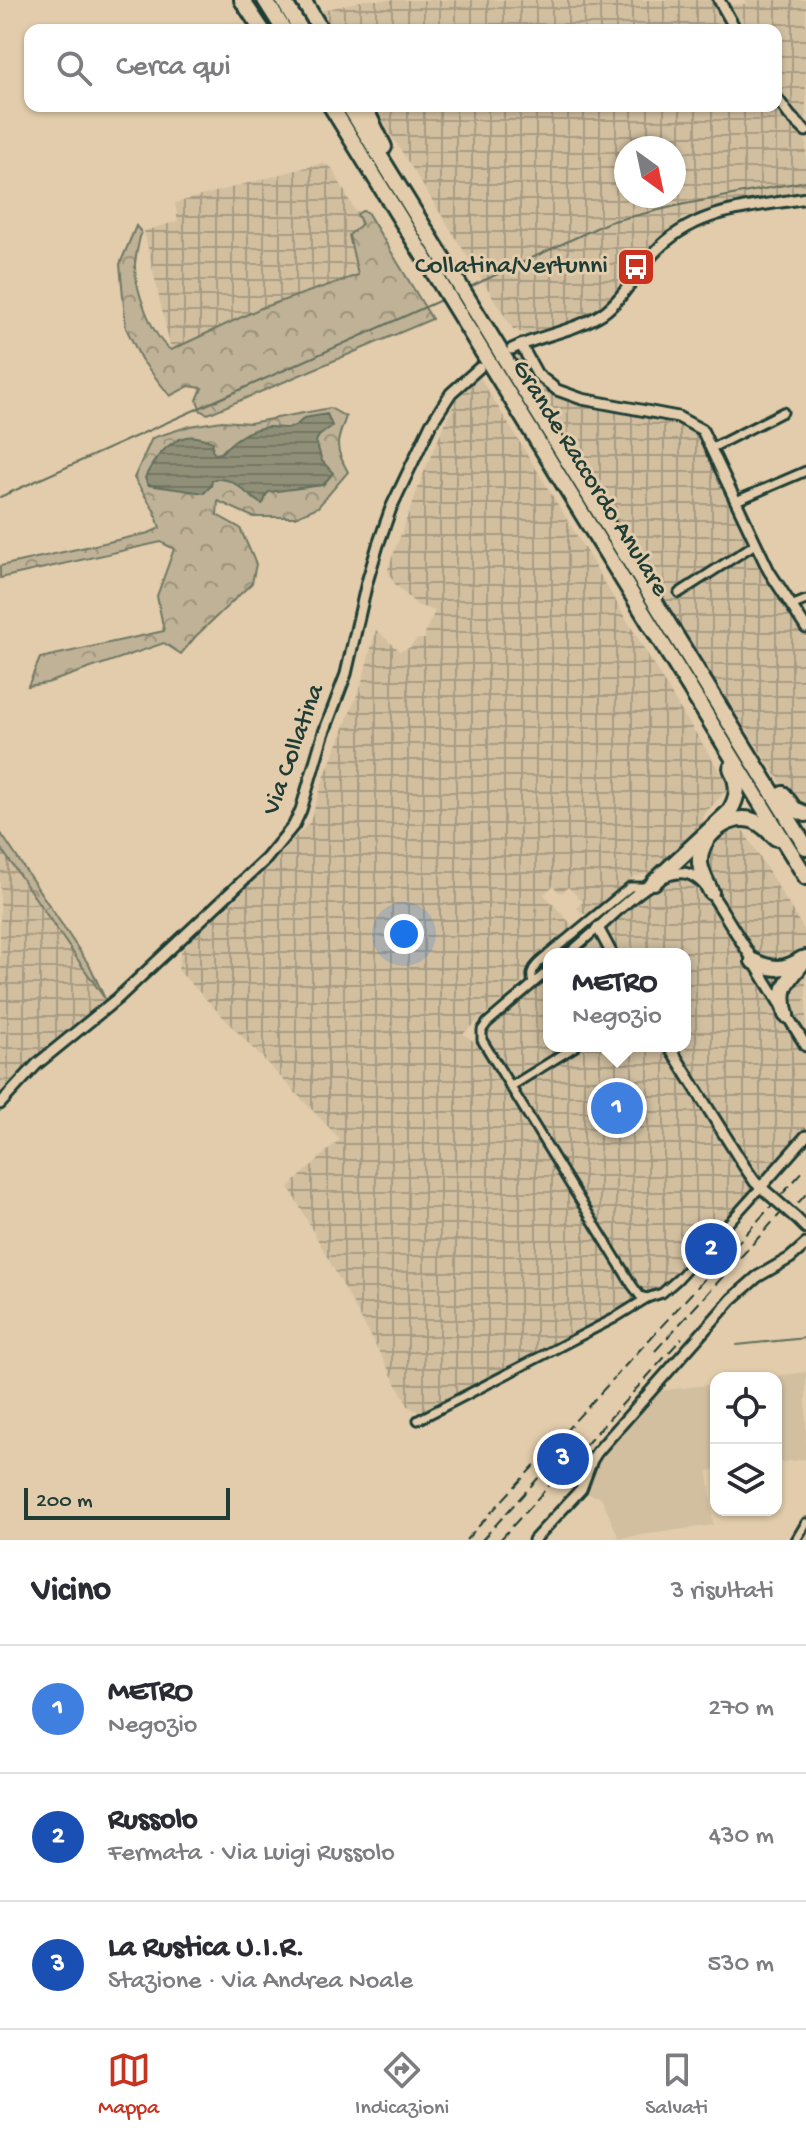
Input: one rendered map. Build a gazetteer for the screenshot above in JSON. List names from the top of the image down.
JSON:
{
  "streets": {
    "highway": ["Grande Raccordo Anulare"],
    "street": ["Via Collatina"]
  },
  "places": {
    "bus stop": ["Collatina/Vertunni"]
  },
  "scale_bar": "200 m",
  "north": "bottom right",
  "page": {
    "search": "Cerca qui",
    "popup": ["METRO", "Negozio"],
    "pins": ["1", "2", "3"],
    "scale": "200 m",
    "heading": ["Vicino", "3 risultati"],
    "list": [
      {
        "mark": "1",
        "name": "METRO",
        "note": "Negozio",
        "value": "270 m"
      },
      {
        "mark": "2",
        "name": "Russolo",
        "note": "Fermata · Via Luigi Russolo",
        "value": "430 m"
      },
      {
        "mark": "3",
        "name": "La Rustica U.I.R.",
        "note": "Stazione · Via Andrea Noale",
        "value": "530 m"
      }
    ],
    "nav": ["Mappa", "Indicazioni", "Salvati"]
  }
}
